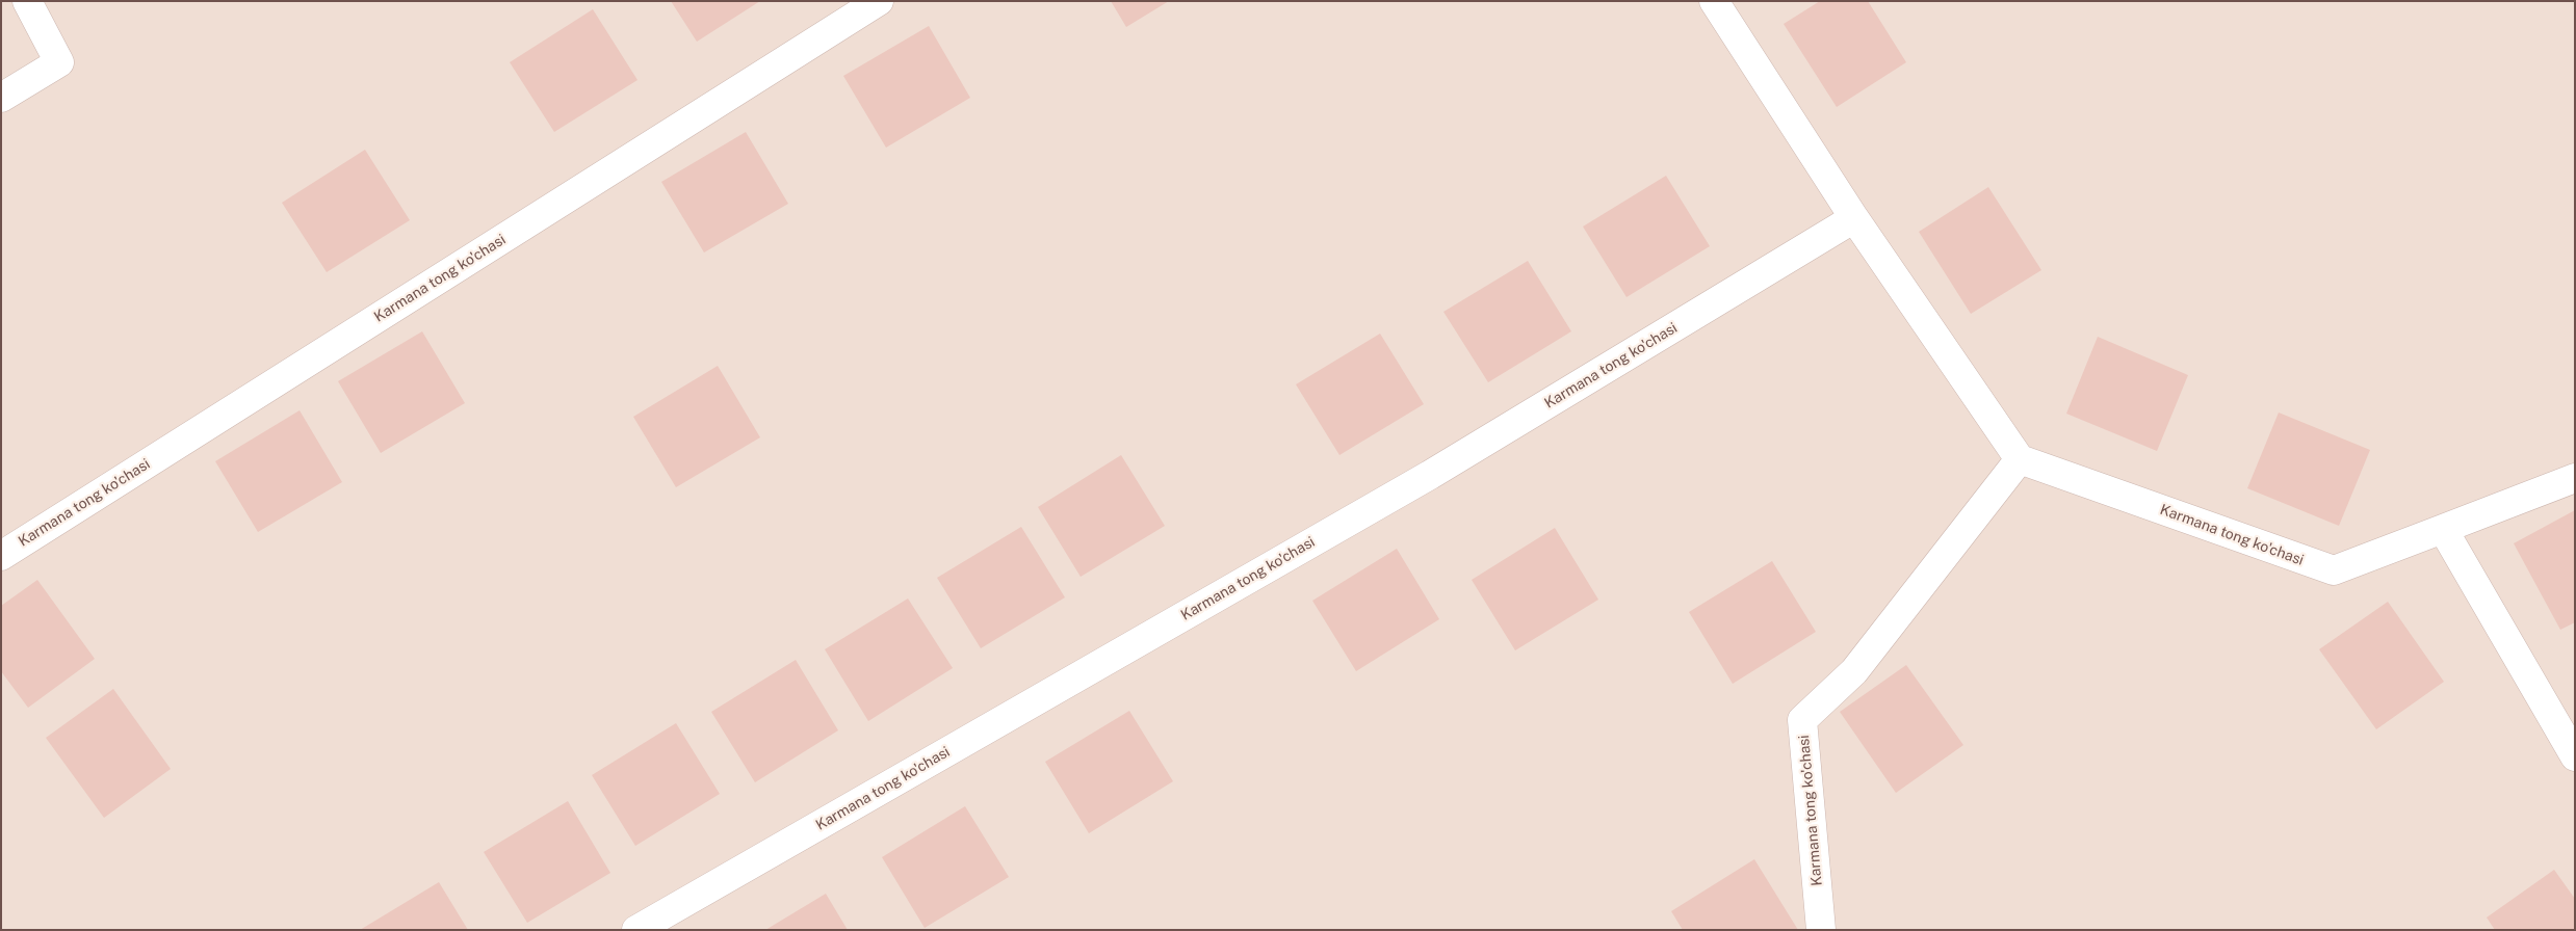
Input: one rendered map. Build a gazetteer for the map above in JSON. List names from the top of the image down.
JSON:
{
  "streets": {
    "street": ["Karmana tong ko'chasi"]
  }
}
